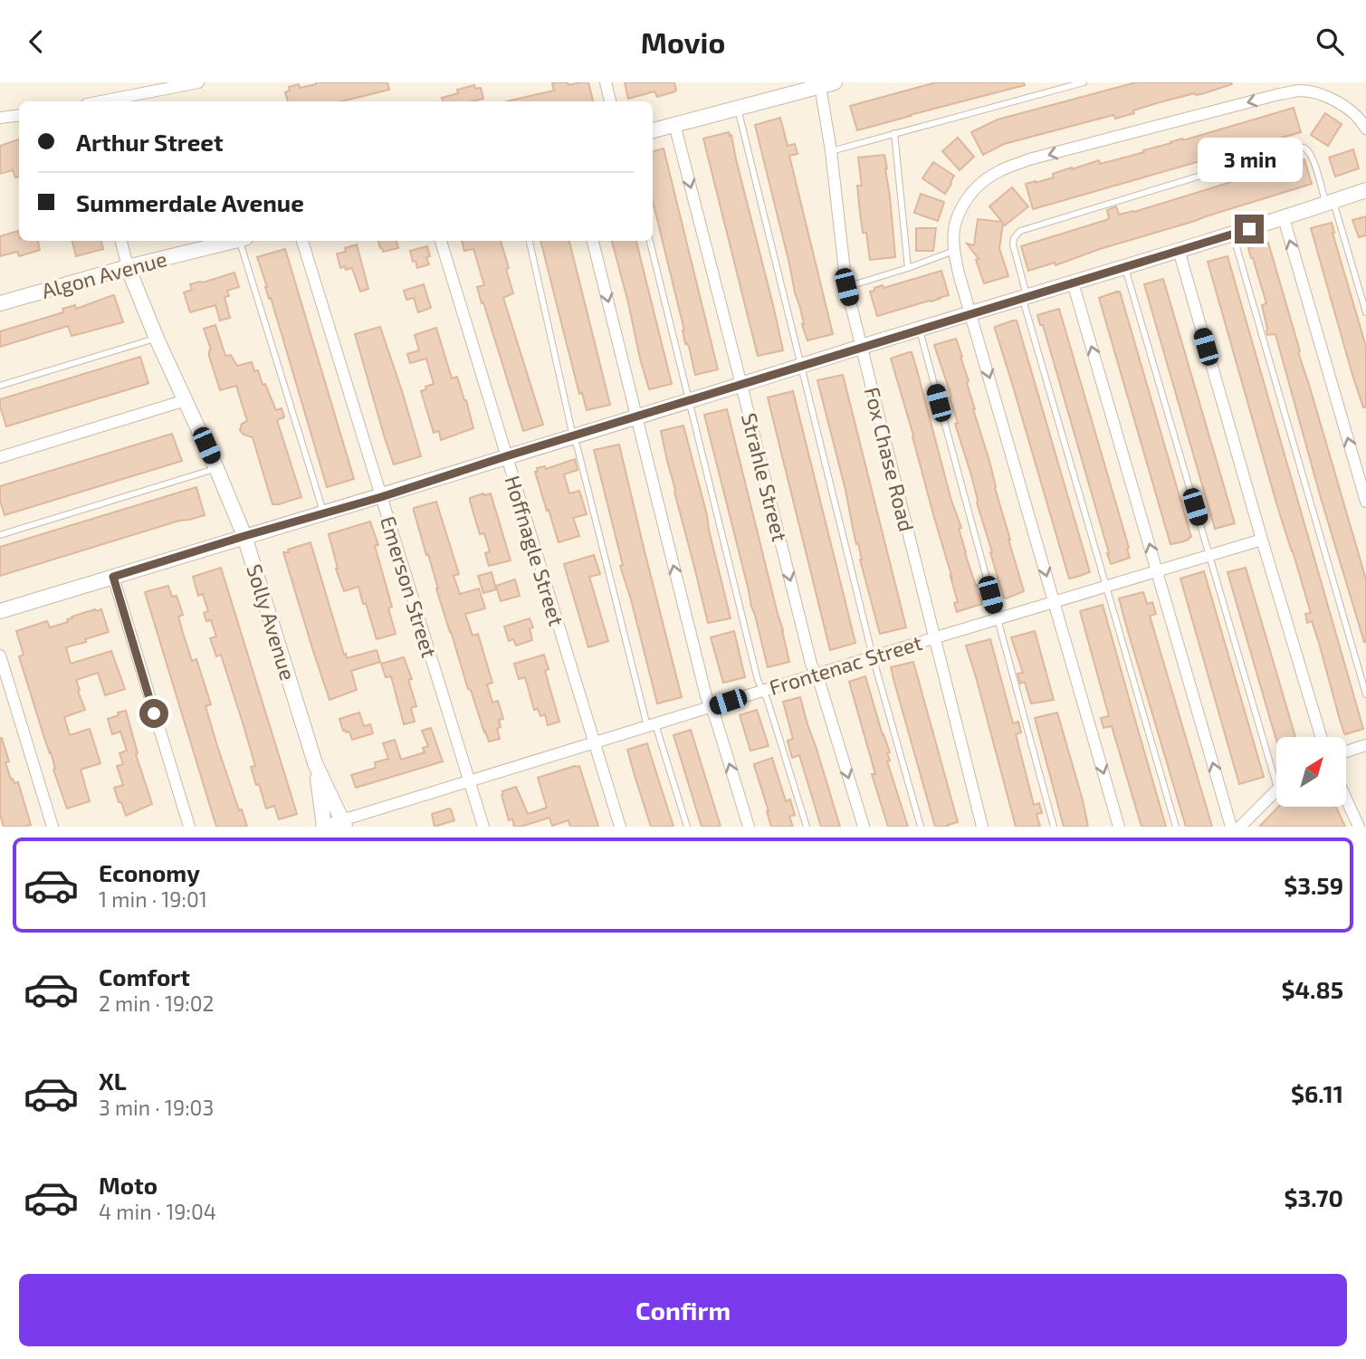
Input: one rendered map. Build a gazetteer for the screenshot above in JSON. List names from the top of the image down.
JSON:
{
  "streets": {
    "street": [
      "Algon Avenue",
      "Fox Chase Road",
      "Strahle Street",
      "Hoffnagle Street",
      "Emerson Street",
      "Solly Avenue",
      "Frontenac Street"
    ]
  },
  "crossings": [
    ["Algon Avenue", "Solly Avenue"],
    ["Fox Chase Road", "Frontenac Street"],
    ["Strahle Street", "Frontenac Street"],
    ["Hoffnagle Street", "Frontenac Street"],
    ["Emerson Street", "Frontenac Street"],
    ["Solly Avenue", "Frontenac Street"]
  ],
  "one_way": ["Strahle Street"],
  "north": "top right",
  "page": {
    "header": "Movio",
    "banner": ["Arthur Street", "Summerdale Avenue"],
    "bubble": "3 min",
    "list": [
      {
        "name": "Economy",
        "note": "1 min · 19:01",
        "value": "$3.59"
      },
      {
        "name": "Comfort",
        "note": "2 min · 19:02",
        "value": "$4.85"
      },
      {
        "name": "XL",
        "note": "3 min · 19:03",
        "value": "$6.11"
      },
      {
        "name": "Moto",
        "note": "4 min · 19:04",
        "value": "$3.70"
      }
    ],
    "buttons": "Confirm"
  }
}
